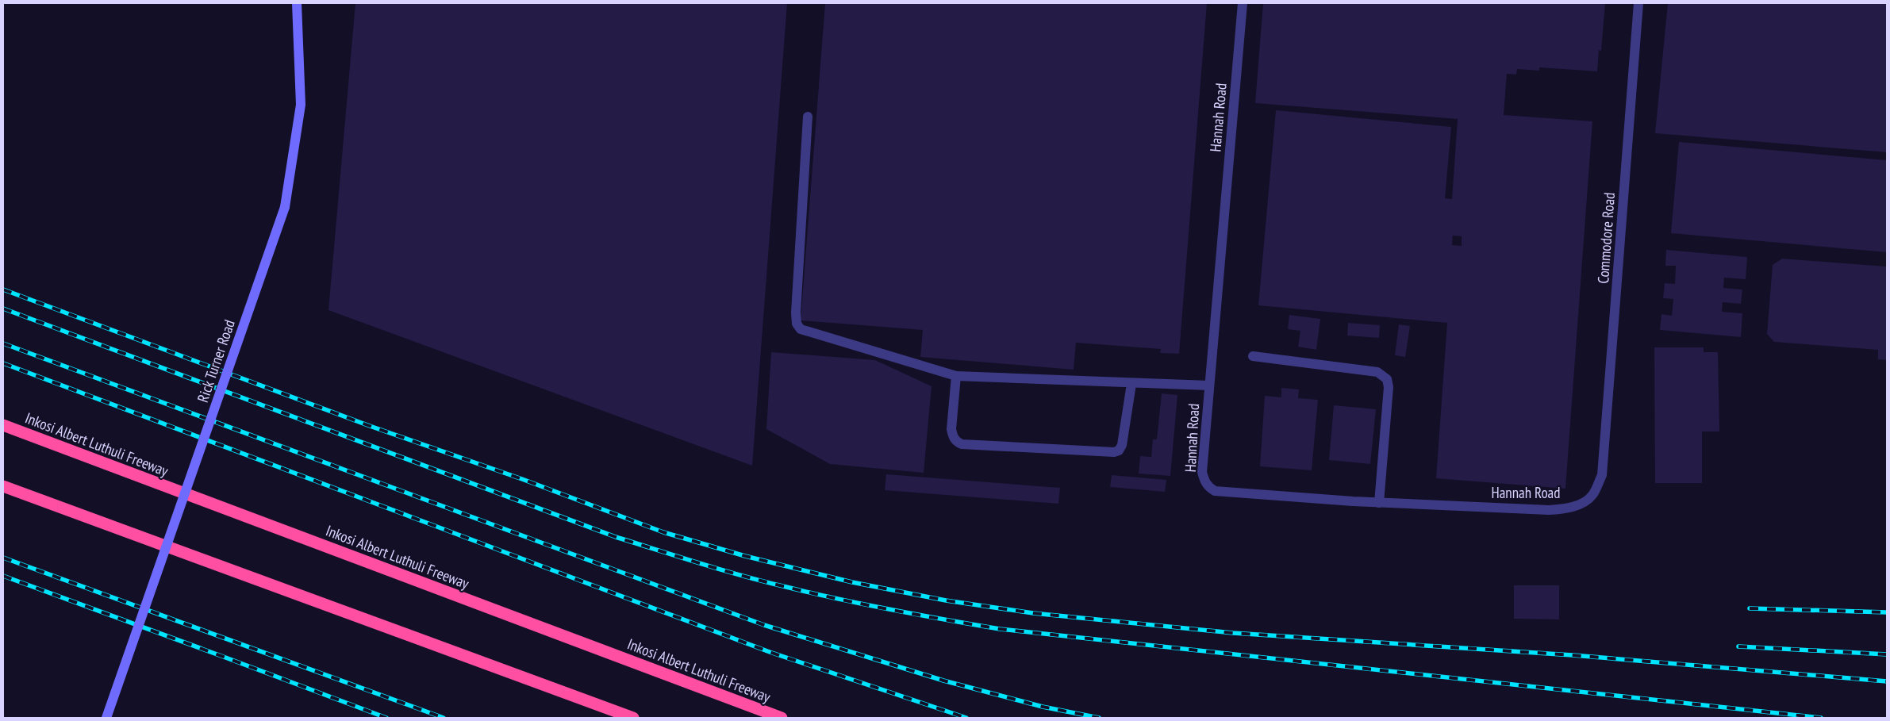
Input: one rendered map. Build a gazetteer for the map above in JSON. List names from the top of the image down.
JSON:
{
  "streets": {
    "highway": ["Inkosi Albert Luthuli Freeway"],
    "street": ["Rick Turner Road"],
    "lane": ["Hannah Road", "Commodore Road"]
  },
  "crossings": [
    ["Hannah Road", "Commodore Road"]
  ]
}
